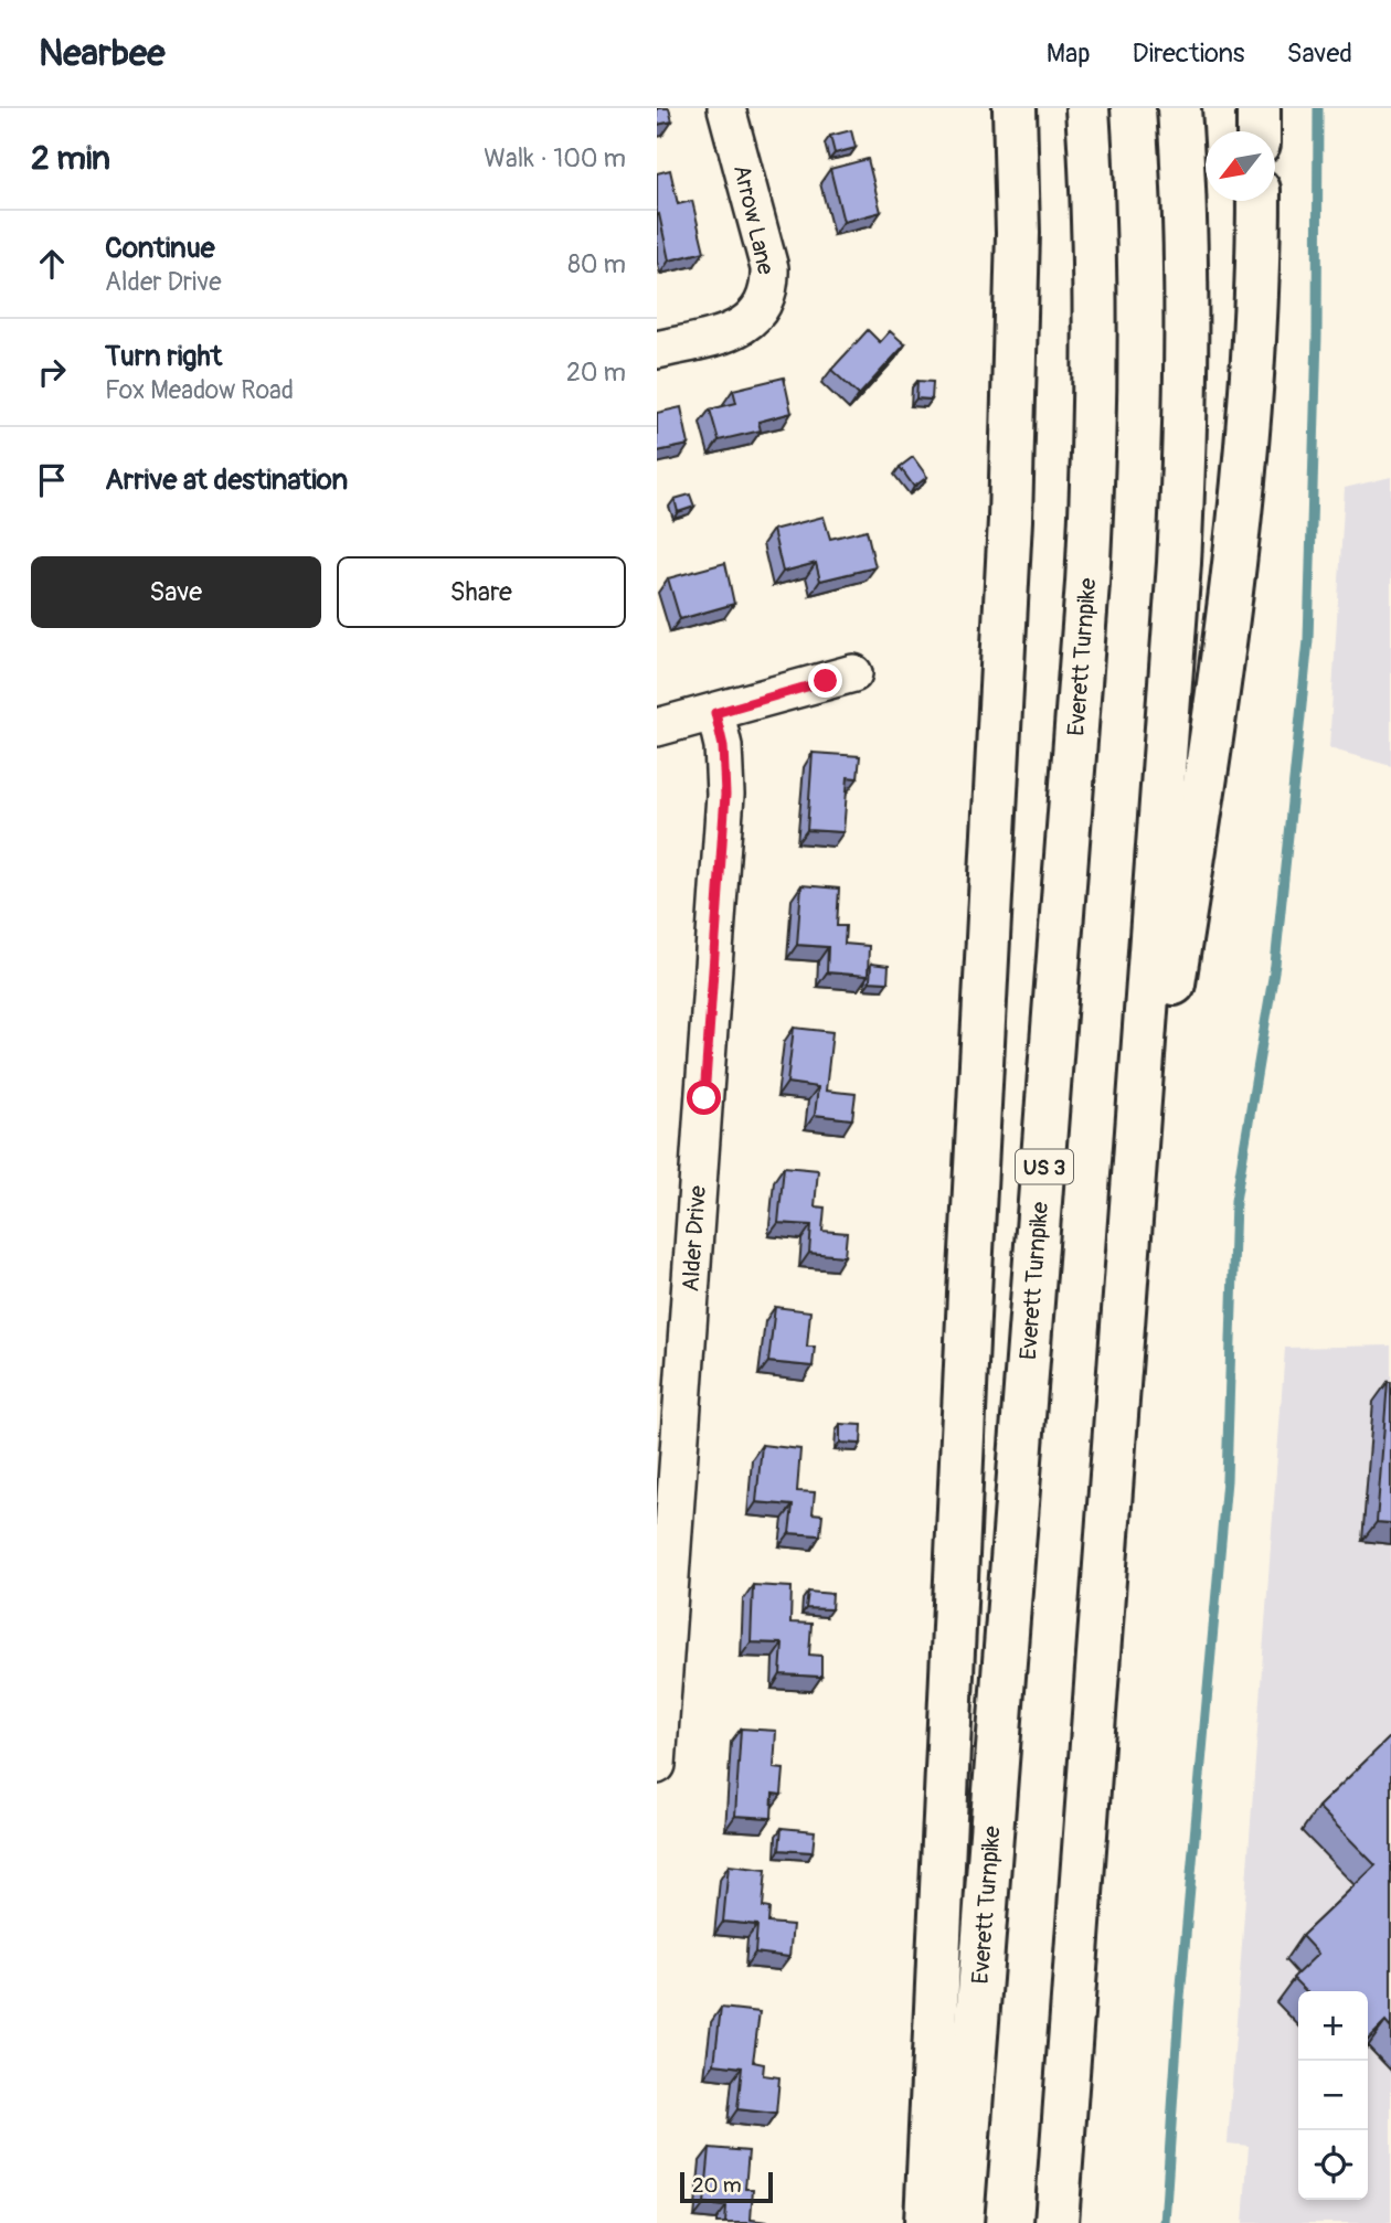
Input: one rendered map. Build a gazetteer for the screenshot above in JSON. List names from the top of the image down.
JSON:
{
  "streets": {
    "highway": ["Everett Turnpike", "US 3"],
    "street": ["Arrow Lane", "Alder Drive"]
  },
  "scale_bar": "20 m",
  "north": "bottom left",
  "page": {
    "header": "Nearbee",
    "nav": ["Map", "Directions", "Saved"],
    "heading": ["2 min", "Walk · 100 m"],
    "list": [
      ["Continue", "Alder Drive", "80 m"],
      ["Turn right", "Fox Meadow Road", "20 m"],
      "Arrive at destination"
    ],
    "buttons": ["Save", "Share"],
    "map_buttons": ["+", "−"],
    "scale": "20 m"
  }
}
